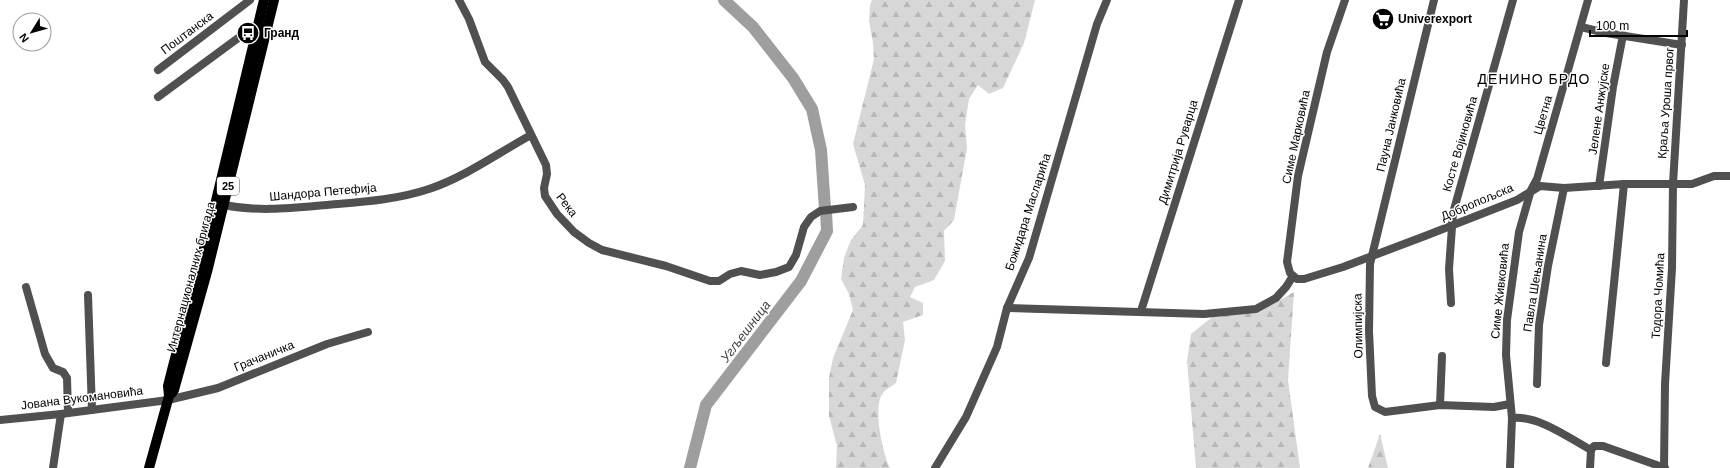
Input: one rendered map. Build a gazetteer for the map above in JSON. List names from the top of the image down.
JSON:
{
  "streets": {
    "main road": ["25", "Интернационалних бригада"],
    "street": [
      "Поштанска",
      "Краља Уроша првог",
      "Јелене Анжујске",
      "Цветна",
      "Пауна Јанковића",
      "Симе Марковића",
      "Косте Војиновића",
      "Димитрија Руварца",
      "Шандора Петефија",
      "Добропољска",
      "Река",
      "Божидара Масларића",
      "Павла Шењанина",
      "Симе Живковића",
      "Тодора Чомића",
      "Олимпијска",
      "Грачаничка",
      "Јована Вукомановића"
    ]
  },
  "crossings": [
    ["Краља Уроша првог", "Добропољска"],
    ["Краља Уроша првог", "Тодора Чомића"],
    ["Јелене Анжујске", "Добропољска"],
    ["Цветна", "Добропољска"],
    ["Цветна", "Симе Живковића"],
    ["Пауна Јанковића", "Добропољска"],
    ["Пауна Јанковића", "Олимпијска"],
    ["Симе Марковића", "Добропољска"],
    ["Косте Војиновића", "Добропољска"],
    ["Шандора Петефија", "Река"],
    ["Шандора Петефија", "Интернационалних бригада"],
    ["Добропољска", "Павла Шењанина"],
    ["Добропољска", "Симе Живковића"],
    ["Добропољска", "Тодора Чомића"],
    ["Добропољска", "Олимпијска"],
    ["Интернационалних бригада", "Грачаничка"],
    ["Интернационалних бригада", "Јована Вукомановића"],
    ["Грачаничка", "Јована Вукомановића"]
  ],
  "districts": ["ДЕНИНО БРДО"],
  "water": ["Угљешница"],
  "places": {
    "supermarket": ["Univerexport"],
    "bus stop": ["Гранд"]
  },
  "scale_bar": "100 m",
  "north": "bottom left"
}
